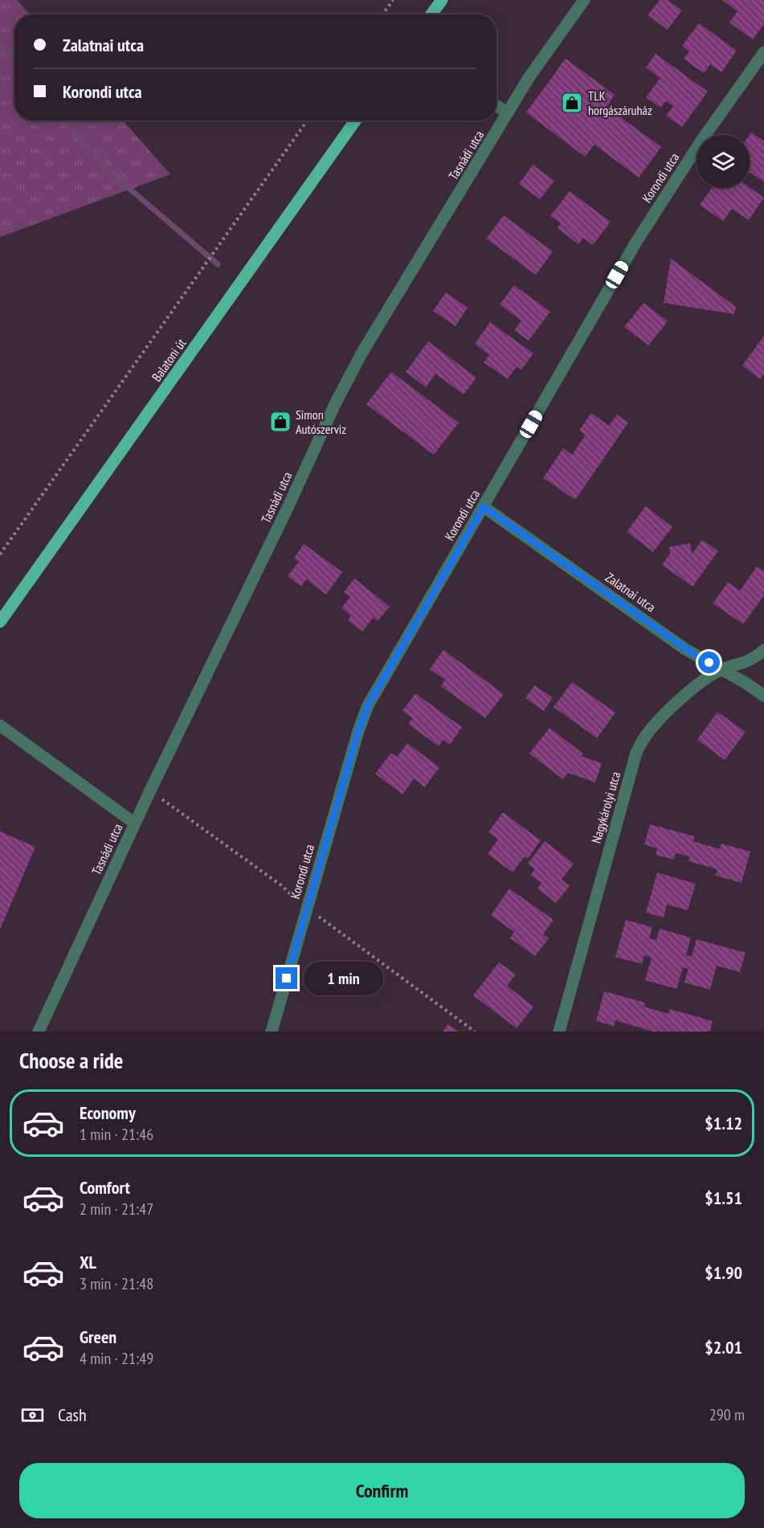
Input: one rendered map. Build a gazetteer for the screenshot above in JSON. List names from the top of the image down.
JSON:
{
  "streets": {
    "main road": ["Balatoni út"],
    "street": [
      "Tasnádi utca",
      "Korondi utca",
      "Zalatnai utca",
      "Nagykárolyi utca"
    ]
  },
  "crossings": [
    ["Korondi utca", "Zalatnai utca"],
    ["Zalatnai utca", "Nagykárolyi utca"]
  ],
  "places": {
    "shop": ["TLK horgászáruház", "Simon Autószerviz"]
  },
  "page": {
    "banner": ["Zalatnai utca", "Korondi utca"],
    "bubble": "1 min",
    "heading": "Choose a ride",
    "list": [
      {
        "name": "Economy",
        "note": "1 min · 21:46",
        "value": "$1.12"
      },
      {
        "name": "Comfort",
        "note": "2 min · 21:47",
        "value": "$1.51"
      },
      {
        "name": "XL",
        "note": "3 min · 21:48",
        "value": "$1.90"
      },
      {
        "name": "Green",
        "note": "4 min · 21:49",
        "value": "$2.01"
      }
    ],
    "pay": ["Cash", "290 m"],
    "buttons": "Confirm"
  }
}
